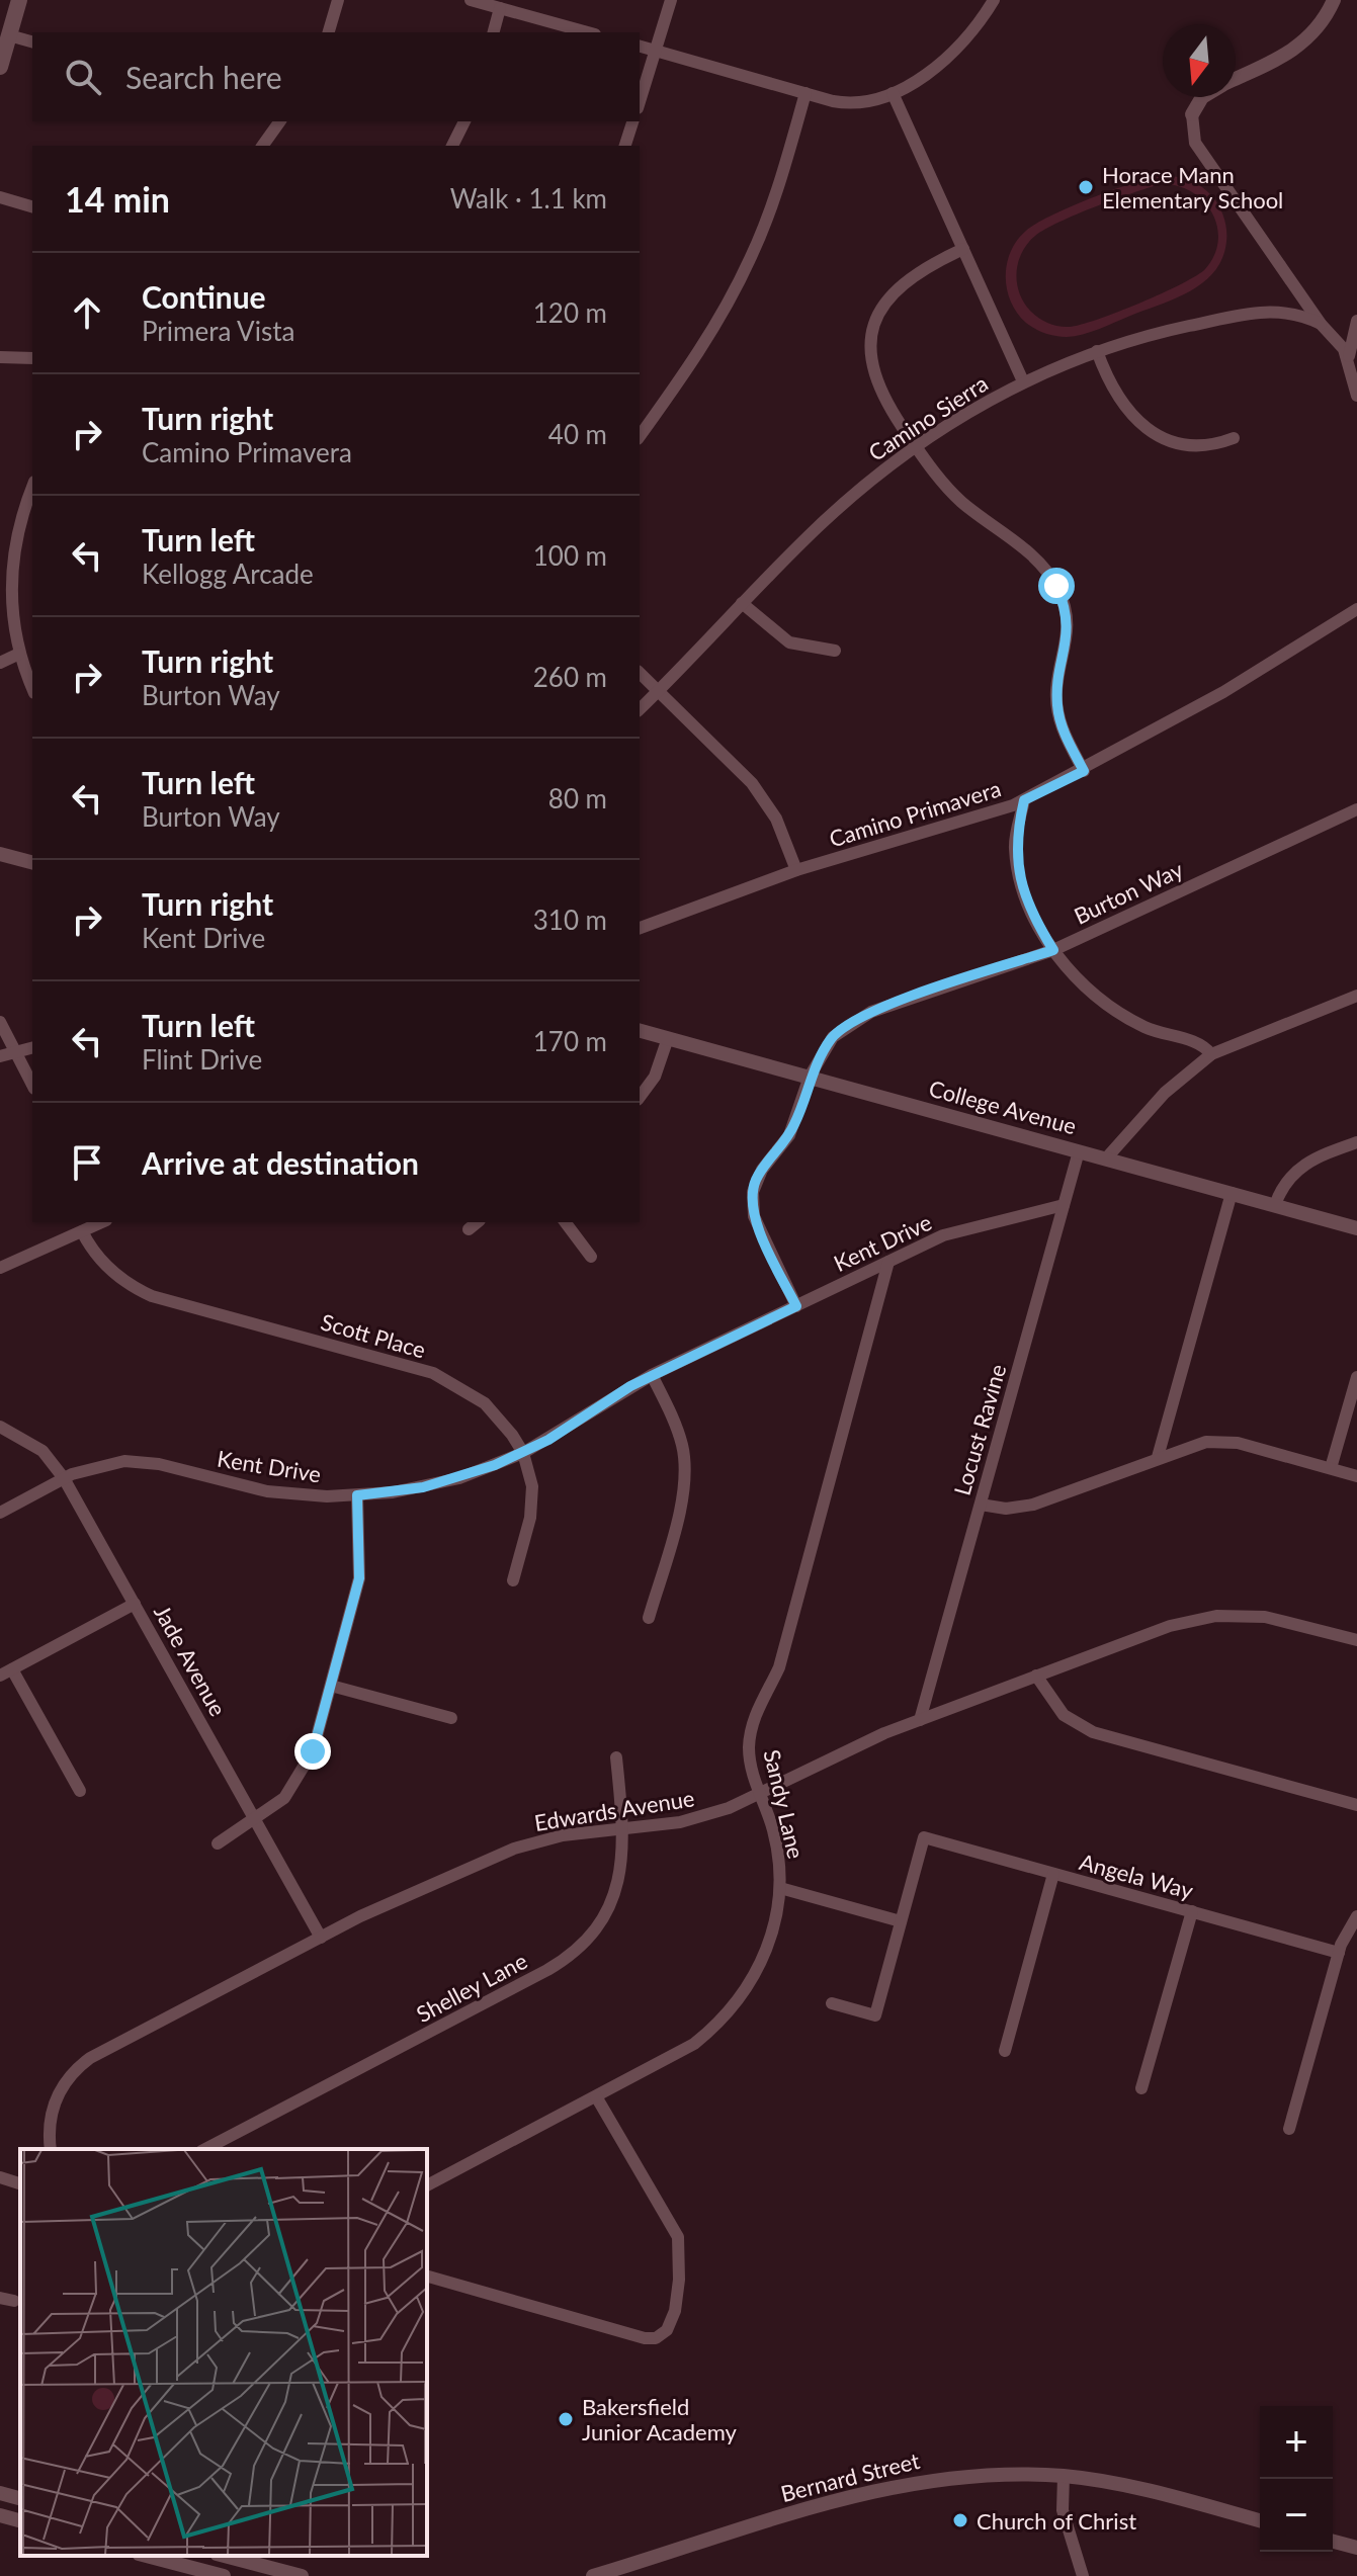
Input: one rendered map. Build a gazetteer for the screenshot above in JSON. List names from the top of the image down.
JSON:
{
  "streets": {
    "street": [
      "Camino Sierra",
      "Camino Primavera",
      "Burton Way",
      "College Avenue",
      "Kent Drive",
      "Scott Place",
      "Locust Ravine",
      "Jade Avenue",
      "Sandy Lane",
      "Edwards Avenue",
      "Angela Way",
      "Shelley Lane",
      "Bernard Street"
    ]
  },
  "crossings": [
    ["Burton Way", "College Avenue"],
    ["Burton Way", "Kent Drive"],
    ["College Avenue", "Locust Ravine"],
    ["Kent Drive", "Scott Place"],
    ["Kent Drive", "Locust Ravine"],
    ["Kent Drive", "Jade Avenue"],
    ["Kent Drive", "Sandy Lane"],
    ["Locust Ravine", "Edwards Avenue"],
    ["Jade Avenue", "Edwards Avenue"],
    ["Sandy Lane", "Edwards Avenue"],
    ["Edwards Avenue", "Shelley Lane"]
  ],
  "places": ["Horace Mann Elementary School", "Bakersfield Junior Academy", "Church of Christ"],
  "north": "bottom",
  "page": {
    "search": "Search here",
    "heading": ["14 min", "Walk · 1.1 km"],
    "list": [
      ["Continue", "Primera Vista", "120 m"],
      ["Turn right", "Camino Primavera", "40 m"],
      ["Turn left", "Kellogg Arcade", "100 m"],
      ["Turn right", "Burton Way", "260 m"],
      ["Turn left", "Burton Way", "80 m"],
      ["Turn right", "Kent Drive", "310 m"],
      ["Turn left", "Flint Drive", "170 m"],
      "Arrive at destination"
    ],
    "map_buttons": ["+", "−"]
  }
}
